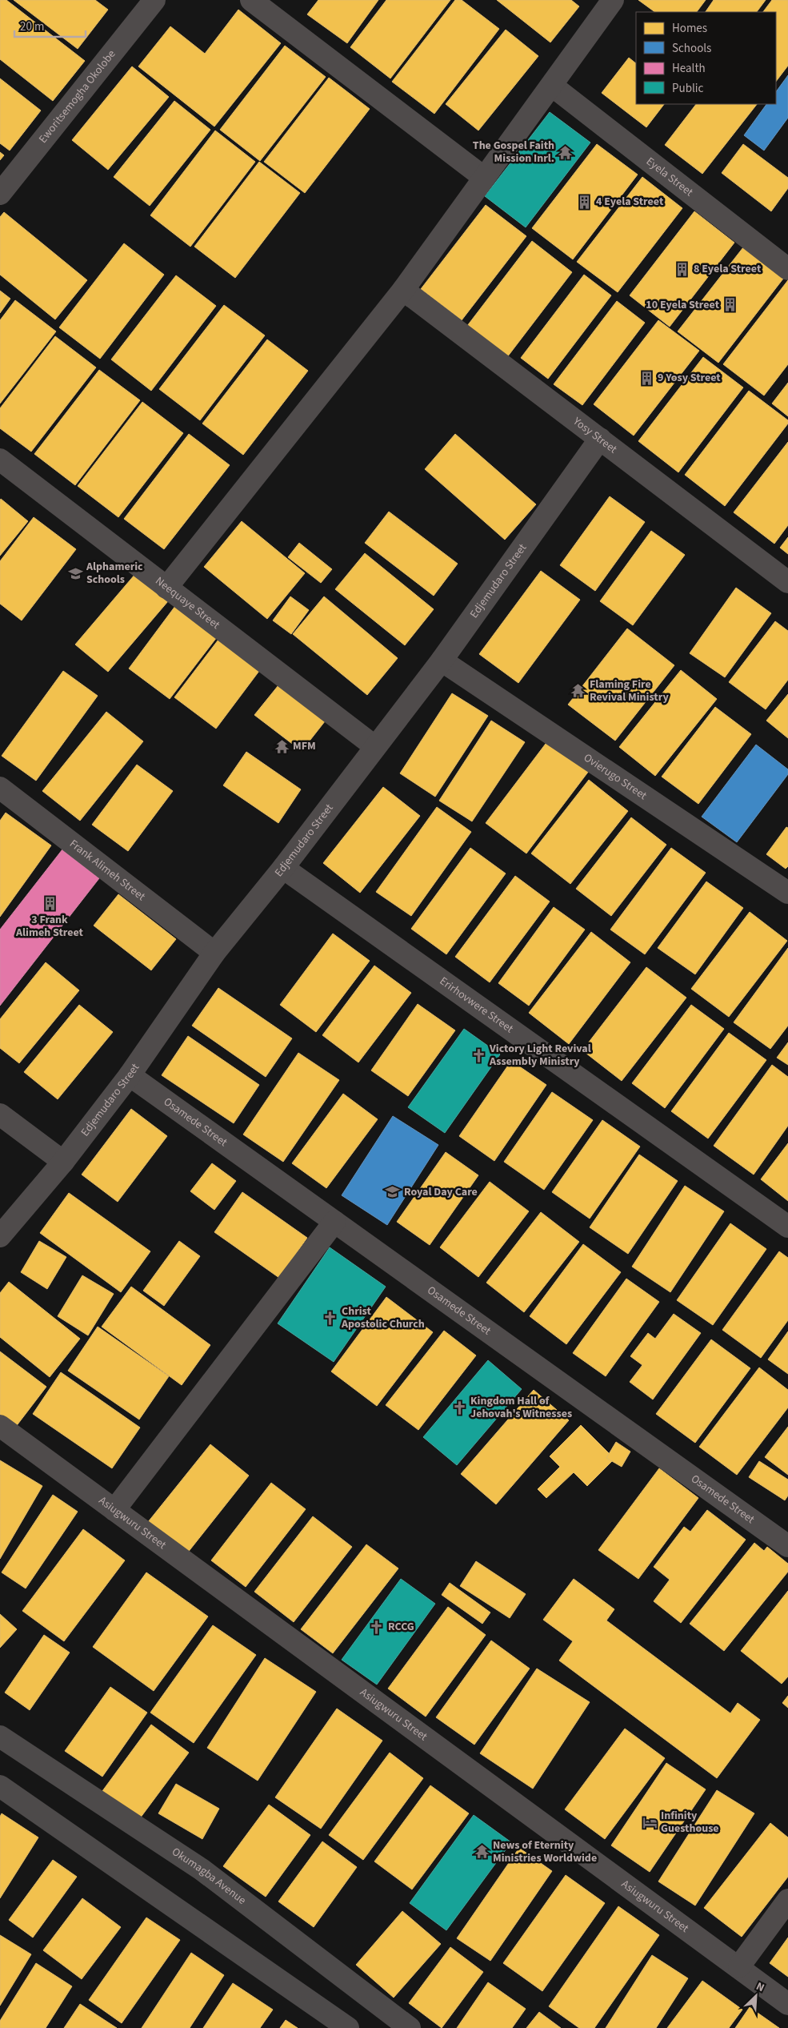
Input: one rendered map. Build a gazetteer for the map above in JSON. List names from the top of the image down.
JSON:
{
  "streets": {
    "main road": ["Okumagba Avenue"],
    "street": [
      "Eworitsemogha Okolobe",
      "Eyela Street",
      "Yosy Street",
      "Edjemudaro Street",
      "Neequaye Street",
      "Ovierugo Street",
      "Frank Alimeh Street",
      "Erirhovwere Street",
      "Osamede Street",
      "Asiugwuru Street"
    ]
  },
  "crossings": [
    ["Yosy Street", "Edjemudaro Street"],
    ["Edjemudaro Street", "Neequaye Street"],
    ["Edjemudaro Street", "Ovierugo Street"],
    ["Edjemudaro Street", "Frank Alimeh Street"],
    ["Edjemudaro Street", "Erirhovwere Street"],
    ["Edjemudaro Street", "Osamede Street"]
  ],
  "places": {
    "temple": [
      "The Gospel Faith Mission Inrl.",
      "Flaming Fire Revival Ministry",
      "MFM",
      "News of Eternity Ministries Worldwide"
    ],
    "building": [
      "4 Eyela Street",
      "8 Eyela Street",
      "10 Eyela Street",
      "9 Yosy Street",
      "3 Frank Alimeh Street"
    ],
    "school or university": ["Alphameric Schools", "Royal Day Care"],
    "church": [
      "Victory Light Revival Assembly Ministry",
      "Christ Apostolic Church",
      "Kingdom Hall of Jehovah's Witnesses",
      "RCCG"
    ],
    "hotel": ["Infinity Guesthouse"]
  },
  "legend": [
    "Homes",
    "Schools",
    "Health",
    "Public"
  ],
  "scale_bar": "20 m",
  "north": "top right"
}
